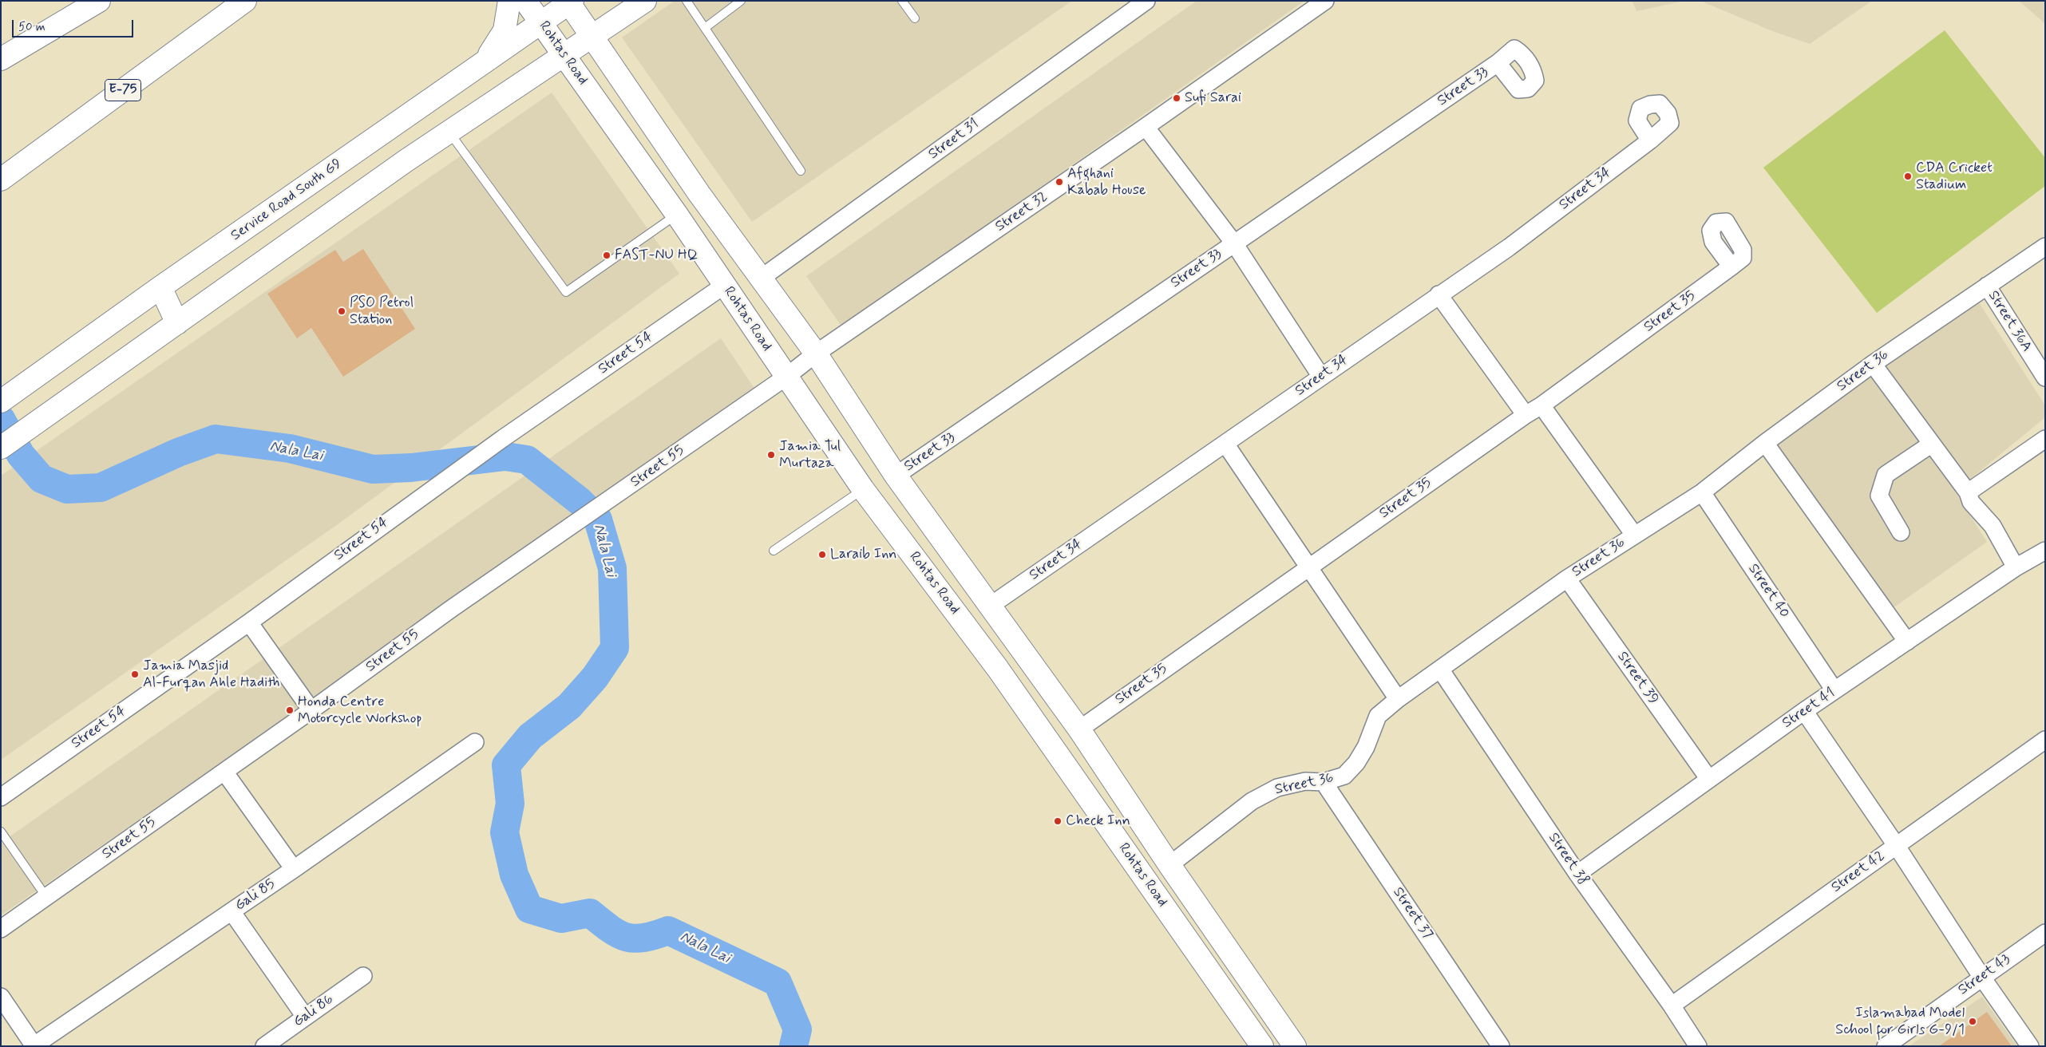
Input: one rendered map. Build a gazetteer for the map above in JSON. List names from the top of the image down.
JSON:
{
  "streets": {
    "main road": ["Rohtas Road", "E-75", "Service Road South G9"],
    "street": [
      "Street 33",
      "Street 31",
      "Street 34",
      "Street 32",
      "Street 35",
      "Street 36A",
      "Street 54",
      "Street 36",
      "Street 55",
      "Street 40",
      "Street 39",
      "Street 41",
      "Street 38",
      "Street 42",
      "Gali 85",
      "Street 37",
      "Street 43",
      "Gali 86"
    ]
  },
  "crossings": [
    ["Rohtas Road", "Street 33"],
    ["Rohtas Road", "Street 31"],
    ["Rohtas Road", "Street 34"],
    ["Rohtas Road", "Service Road South G9"],
    ["Rohtas Road", "Street 32"],
    ["Rohtas Road", "Street 35"],
    ["Rohtas Road", "Street 54"],
    ["Rohtas Road", "Street 36"],
    ["Rohtas Road", "Street 55"],
    ["Street 32", "Street 55"],
    ["Street 36A", "Street 36"],
    ["Street 36", "Street 40"],
    ["Street 36", "Street 39"],
    ["Street 36", "Street 38"],
    ["Street 36", "Street 37"],
    ["Street 40", "Street 41"],
    ["Street 39", "Street 41"],
    ["Street 41", "Street 38"],
    ["Street 38", "Street 42"]
  ],
  "water": ["Nala Lai"],
  "places": [
    "Sufi Sarai",
    "CDA Cricket Stadium",
    "Afghani Kabab House",
    "FAST-NU HQ",
    "PSO Petrol Station",
    "Jamia Tul Murtaza",
    "Laraib Inn",
    "Jamia Masjid Al-Furqan Ahle Hadith",
    "Honda Centre Motorcycle Workshop",
    "Check Inn",
    "Islamabad Model School for Girls G-9/1"
  ],
  "scale_bar": "50 m"
}
